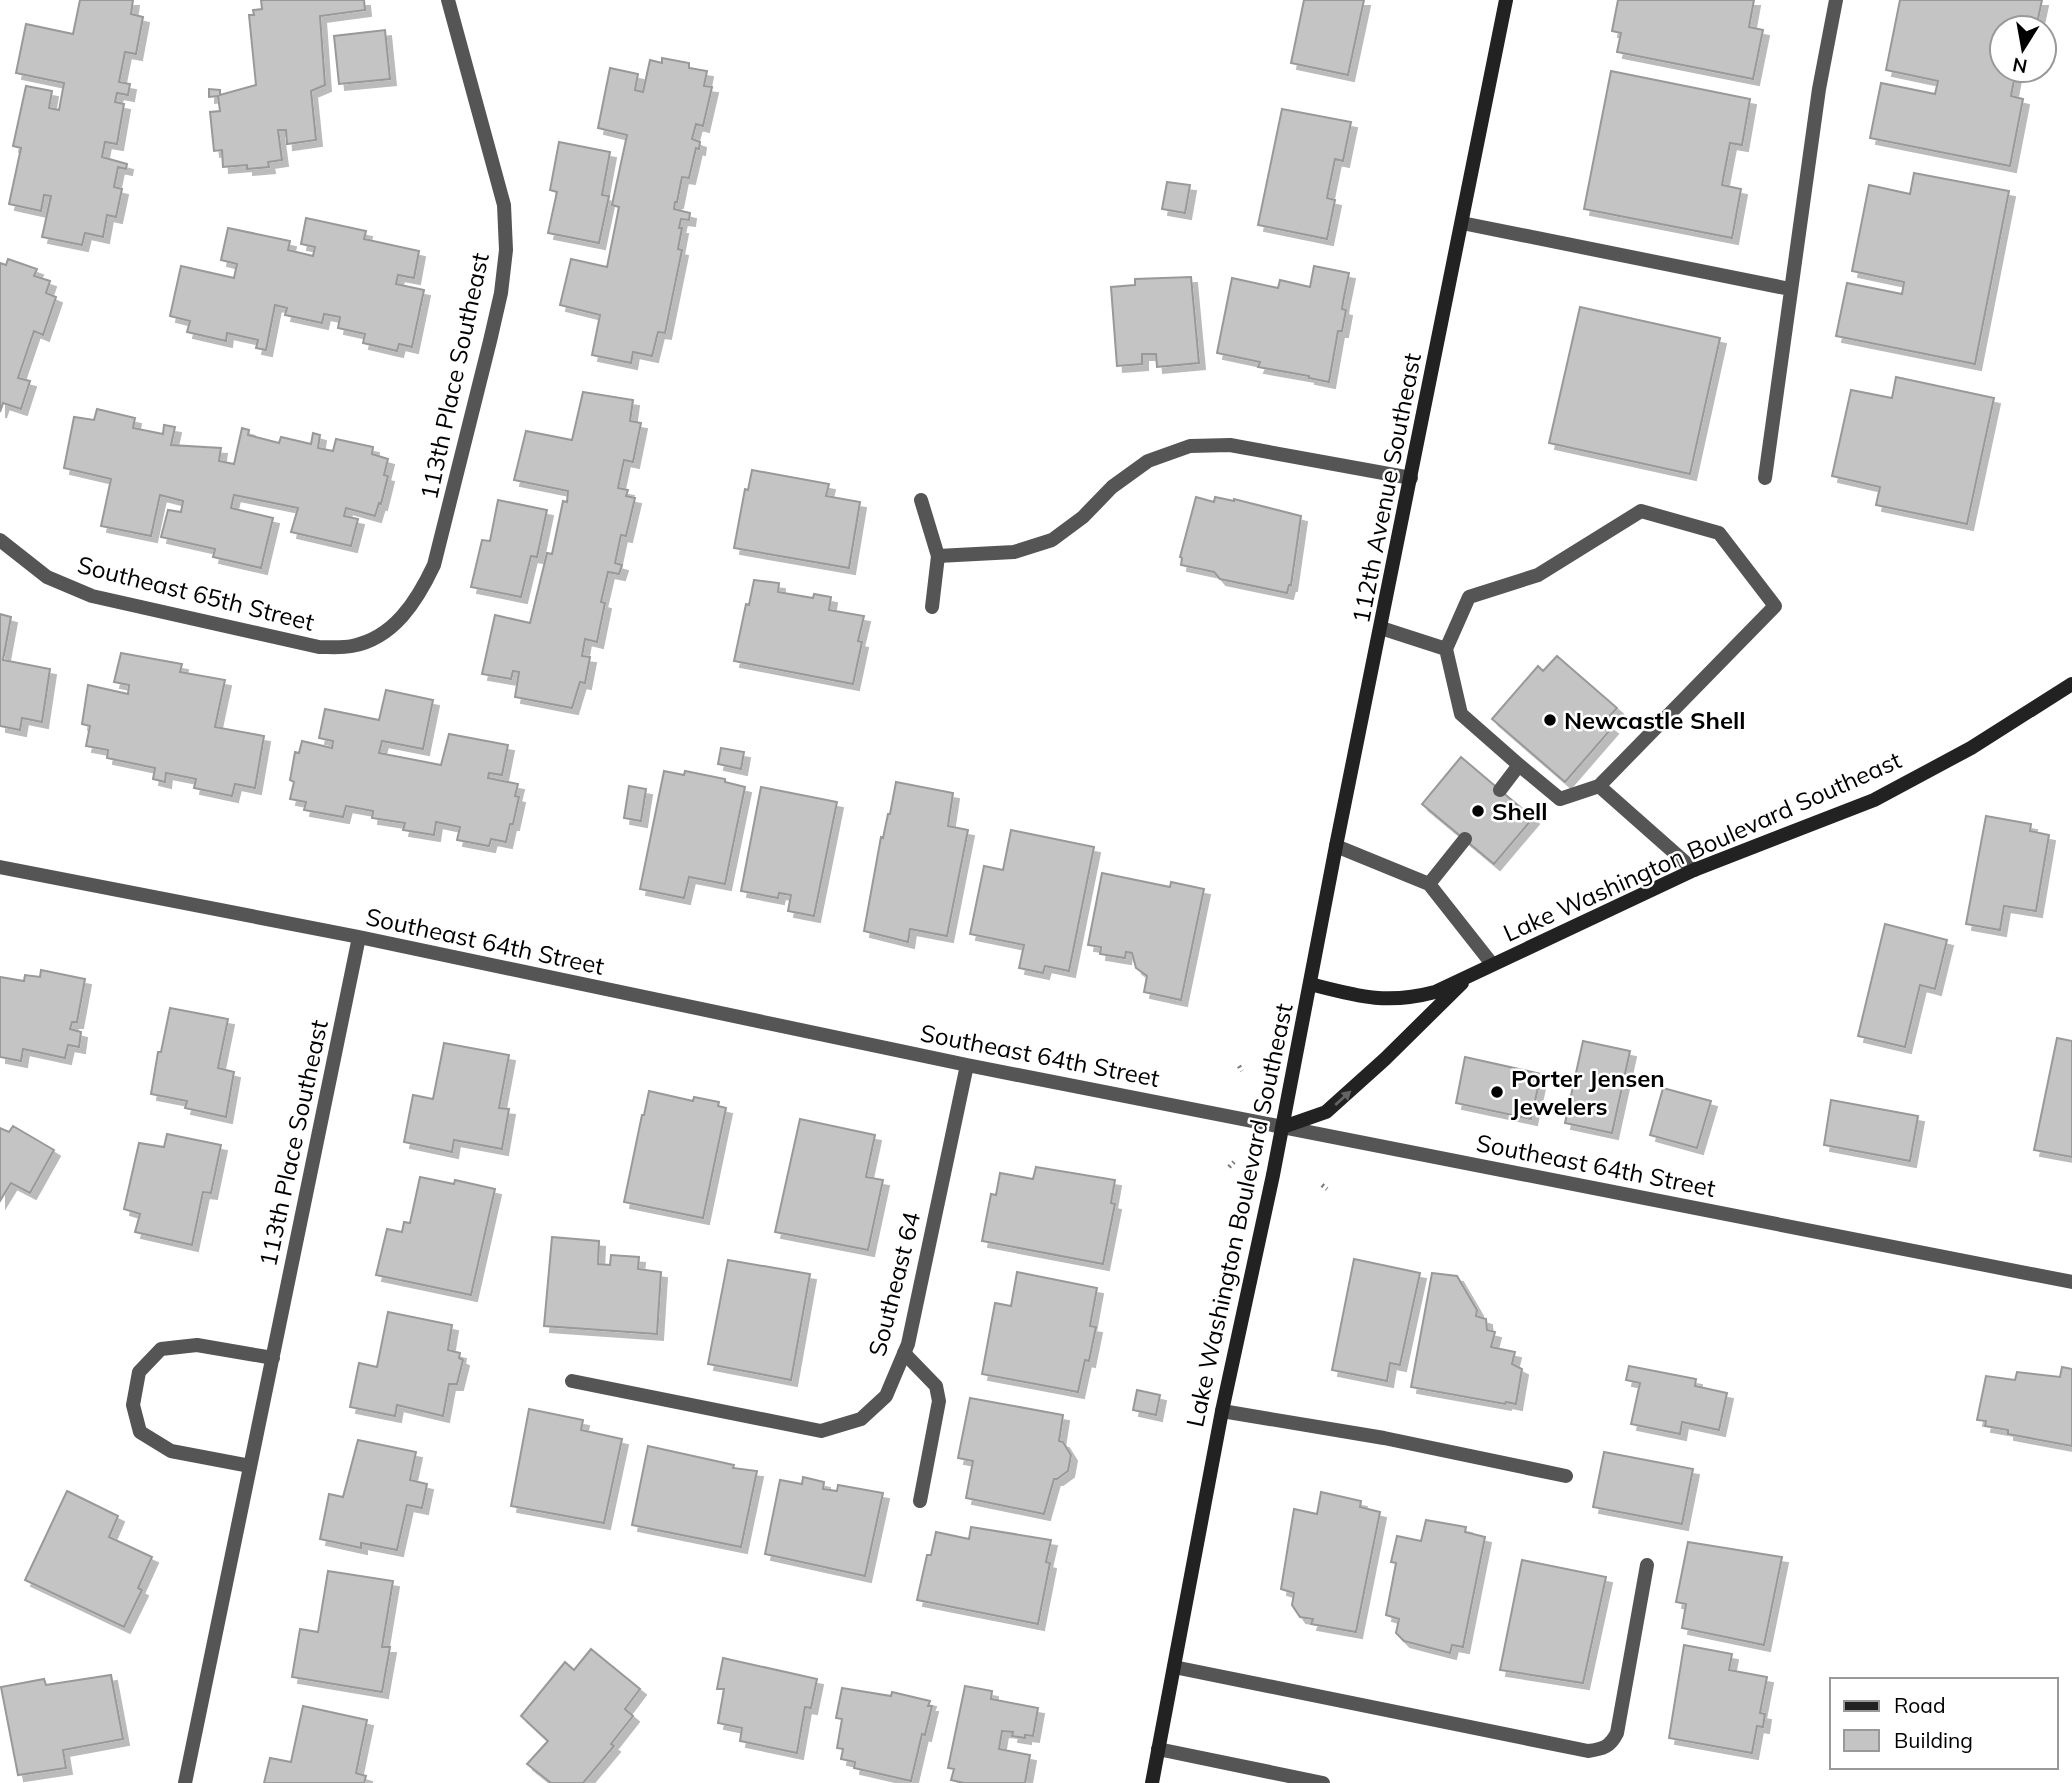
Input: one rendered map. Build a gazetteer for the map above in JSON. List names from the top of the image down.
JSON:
{
  "streets": {
    "main road": ["112th Avenue Southeast", "Lake Washington Boulevard Southeast"],
    "street": [
      "113th Place Southeast",
      "Southeast 65th Street",
      "Southeast 64th Street",
      "Southeast 64"
    ]
  },
  "crossings": [
    ["113th Place Southeast", "Southeast 65th Street"],
    ["113th Place Southeast", "Southeast 64th Street"],
    ["112th Avenue Southeast", "Lake Washington Boulevard Southeast"],
    ["Lake Washington Boulevard Southeast", "Southeast 64th Street"],
    ["Southeast 64th Street", "Southeast 64"]
  ],
  "places": ["Newcastle Shell", "Shell", "Porter Jensen Jewelers"],
  "legend": ["Road", "Building"],
  "north": "bottom"
}
